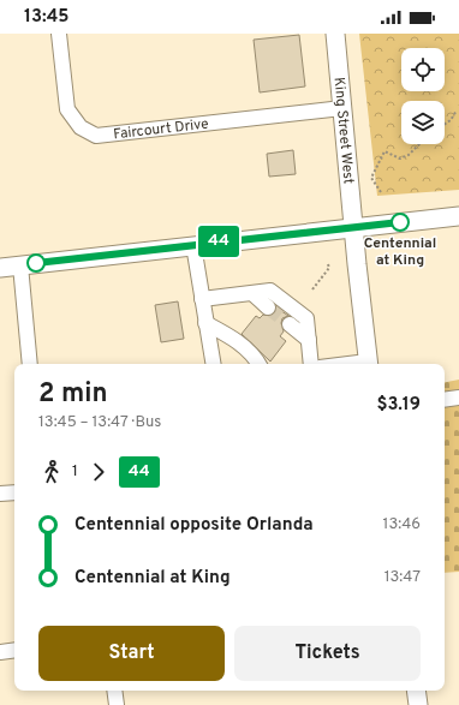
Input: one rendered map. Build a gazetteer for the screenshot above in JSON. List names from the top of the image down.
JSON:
{
  "streets": {
    "main road": ["King Street West"],
    "street": ["Faircourt Drive"]
  },
  "crossings": [
    ["Faircourt Drive", "King Street West"]
  ],
  "places": ["Centennial at King"],
  "lines": ["bus line 44"],
  "page": {
    "status": "13:45",
    "on_map": "44",
    "heading": ["2 min", "13:45 – 13:47 · Bus", "$3.19"],
    "legs": ["1", "44"],
    "list": [
      {
        "name": "Centennial opposite Orlanda",
        "value": "13:46"
      },
      {
        "name": "Centennial at King",
        "value": "13:47"
      }
    ],
    "buttons": ["Start", "Tickets"]
  }
}
